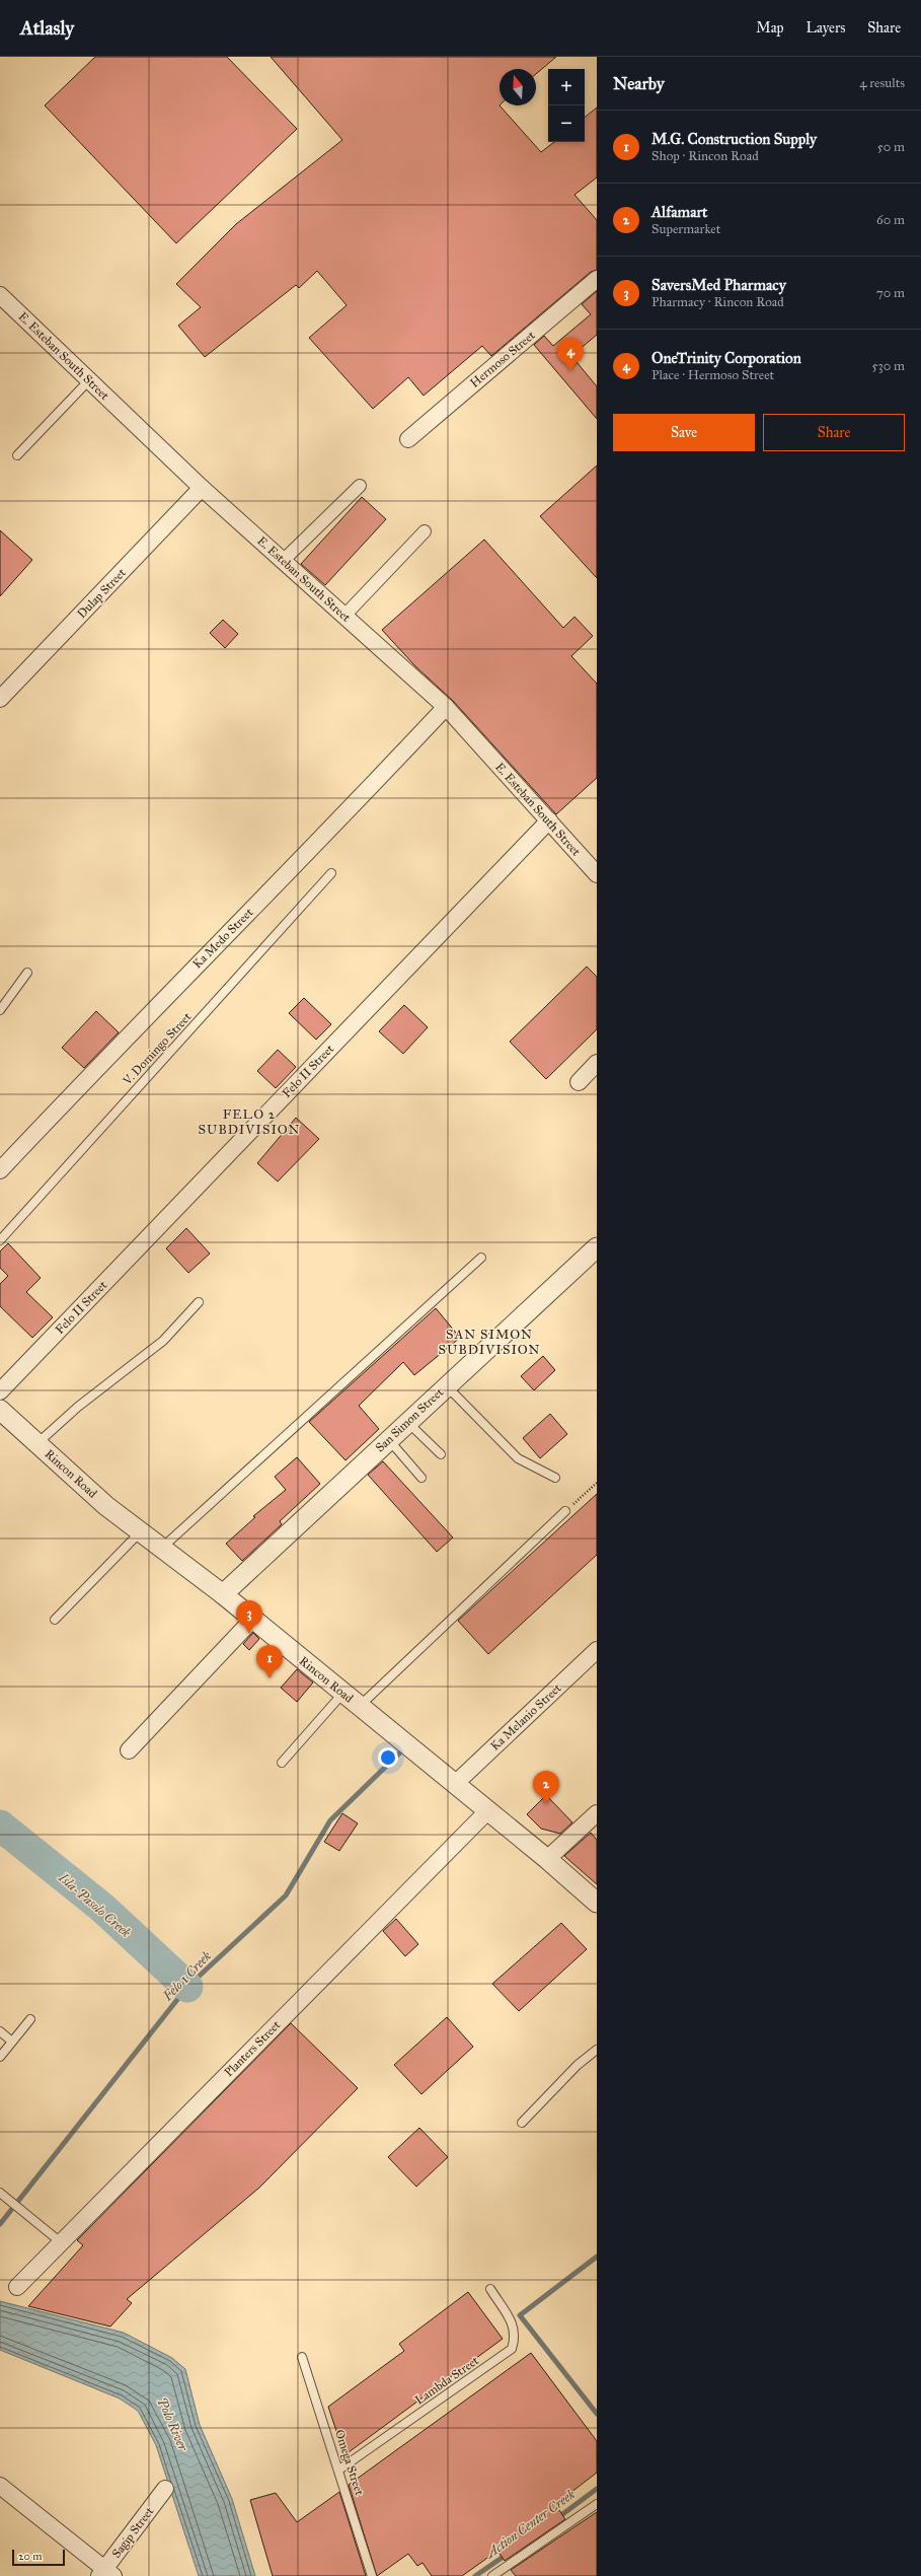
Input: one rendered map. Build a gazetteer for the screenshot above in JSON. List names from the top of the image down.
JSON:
{
  "streets": {
    "street": [
      "E. Esteban South Street",
      "Hermoso Street",
      "Dulap Street",
      "Ka Medo Street",
      "Felo II Street",
      "San Simon Street",
      "Rincon Road",
      "Ka Melanio Street",
      "Planters Street",
      "Sagip Street"
    ],
    "lane": ["V. Domingo Street", "Lambda Street", "Omega Street"]
  },
  "crossings": [
    ["E. Esteban South Street", "Dulap Street"],
    ["E. Esteban South Street", "Ka Medo Street"],
    ["E. Esteban South Street", "Felo II Street"],
    ["San Simon Street", "Rincon Road"],
    ["Rincon Road", "Ka Melanio Street"],
    ["Rincon Road", "Planters Street"],
    ["Lambda Street", "Omega Street"]
  ],
  "districts": ["FELO 2 SUBDIVISION", "SAN SIMON SUBDIVISION"],
  "water": [
    "Isla-Pasolo Creek",
    "Felo 1 Creek",
    "Polo River",
    "Action Center Creek"
  ],
  "scale_bar": "20 m",
  "north": "top",
  "page": {
    "header": "Atlasly",
    "nav": ["Map", "Layers", "Share"],
    "heading": ["Nearby", "4 results"],
    "map_buttons": ["+", "−"],
    "list": [
      {
        "mark": "1",
        "name": "M.G. Construction Supply",
        "note": "Shop · Rincon Road",
        "value": "50 m"
      },
      {
        "mark": "2",
        "name": "Alfamart",
        "note": "Supermarket",
        "value": "60 m"
      },
      {
        "mark": "3",
        "name": "SaversMed Pharmacy",
        "note": "Pharmacy · Rincon Road",
        "value": "70 m"
      },
      {
        "mark": "4",
        "name": "OneTrinity Corporation",
        "note": "Place · Hermoso Street",
        "value": "530 m"
      }
    ],
    "pins": [
      "4",
      "3",
      "1",
      "2"
    ],
    "buttons": ["Save", "Share"],
    "scale": "20 m"
  }
}
